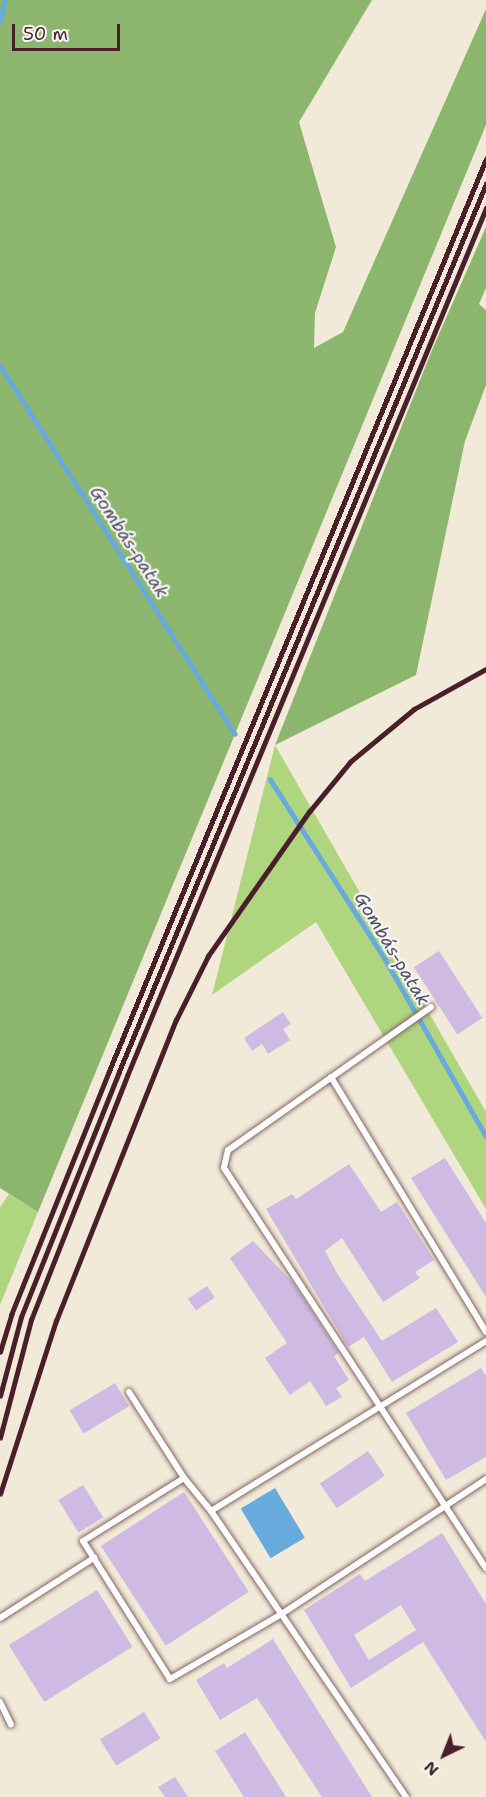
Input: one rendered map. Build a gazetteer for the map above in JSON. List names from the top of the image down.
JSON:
{
  "water": ["Gombás-patak"],
  "scale_bar": "50 m",
  "north": "bottom left"
}
